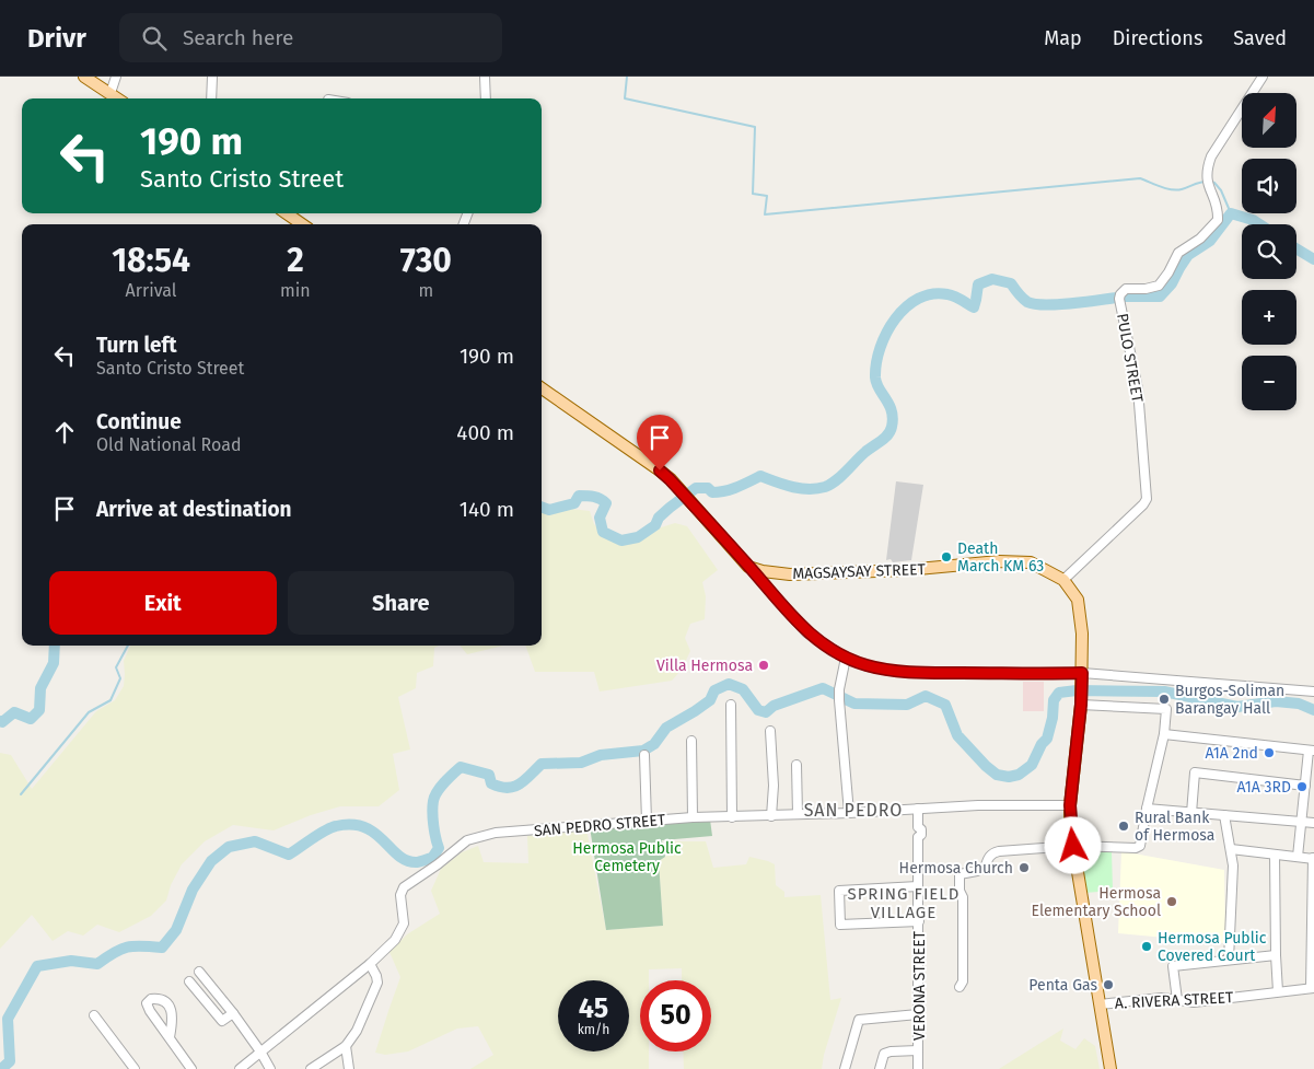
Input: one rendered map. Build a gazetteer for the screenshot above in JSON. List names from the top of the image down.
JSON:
{
  "streets": {
    "main road": ["MAGSAYSAY STREET"],
    "street": [
      "PULO STREET",
      "SAN PEDRO STREET",
      "VERONA STREET",
      "A. RIVERA STREET"
    ]
  },
  "crossings": [
    ["PULO STREET", "MAGSAYSAY STREET"],
    ["MAGSAYSAY STREET", "SAN PEDRO STREET"],
    ["MAGSAYSAY STREET", "A. RIVERA STREET"],
    ["SAN PEDRO STREET", "VERONA STREET"]
  ],
  "districts": ["SAN PEDRO", "SPRING FIELD VILLAGE"],
  "parks": ["Hermosa Public Cemetery"],
  "places": [
    "Death March KM 63",
    "Villa Hermosa",
    "Burgos-Soliman Barangay Hall",
    "A1A 2nd",
    "A1A 3RD",
    "Rural Bank of Hermosa",
    "Hermosa Church",
    "Hermosa Elementary School",
    "Hermosa Public Covered Court",
    "Penta Gas"
  ],
  "north": "top right",
  "page": {
    "header": "Drivr",
    "search": "Search here",
    "nav": ["Map", "Directions", "Saved"],
    "map_buttons": ["+", "−"],
    "turn": ["190 m", "Santo Cristo Street"],
    "eta": [
      "18:54",
      "Arrival",
      "2",
      "min",
      "730",
      "m"
    ],
    "list": [
      {
        "name": "Turn left",
        "note": "Santo Cristo Street",
        "value": "190 m"
      },
      {
        "name": "Continue",
        "note": "Old National Road",
        "value": "400 m"
      },
      {
        "name": "Arrive at destination",
        "value": "140 m"
      }
    ],
    "buttons": ["Exit", "Share"],
    "speed": "45 km/h",
    "limit": "50"
  }
}
